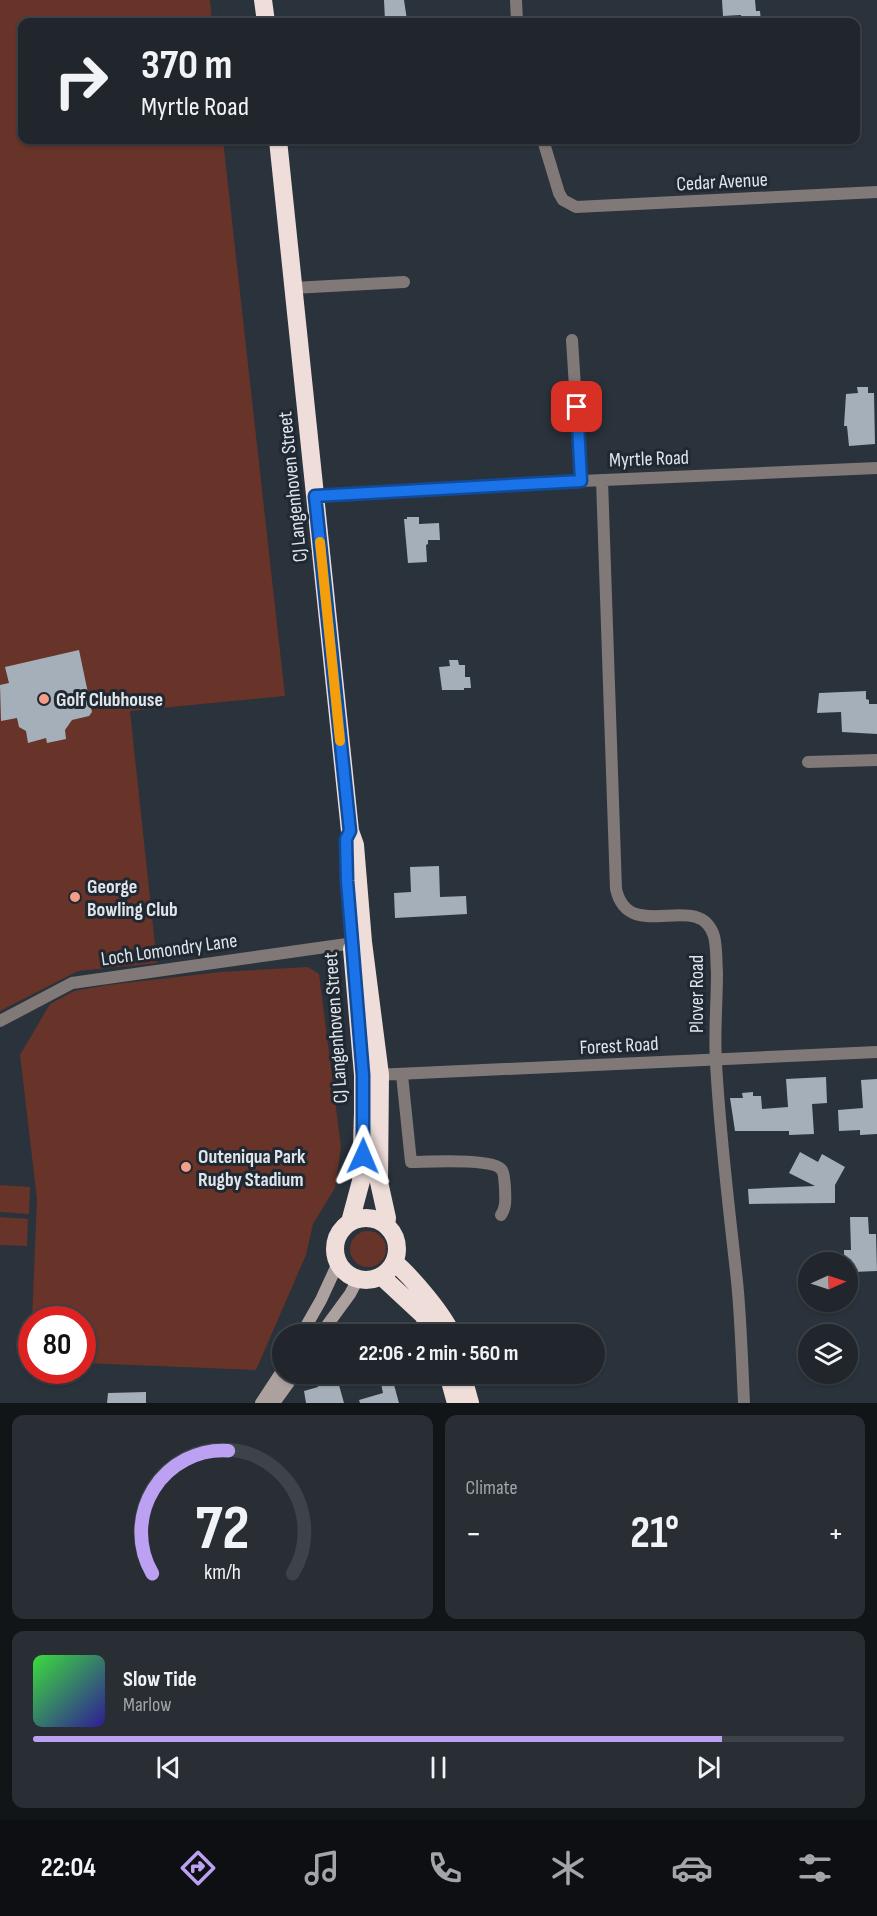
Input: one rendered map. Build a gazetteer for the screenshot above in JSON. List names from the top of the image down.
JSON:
{
  "streets": {
    "highway": ["CJ Langenhoven Street"],
    "street": [
      "Cedar Avenue",
      "Myrtle Road",
      "Loch Lomondry Lane",
      "Plover Road",
      "Forest Road"
    ]
  },
  "crossings": [
    ["Myrtle Road", "CJ Langenhoven Street"],
    ["Myrtle Road", "Plover Road"],
    ["CJ Langenhoven Street", "Loch Lomondry Lane"],
    ["CJ Langenhoven Street", "Forest Road"],
    ["Plover Road", "Forest Road"]
  ],
  "places": ["Golf Clubhouse", "George Bowling Club", "Outeniqua Park Rugby Stadium"],
  "north": "right",
  "page": {
    "turn": ["370 m", "Myrtle Road"],
    "limit": "80",
    "trip": "22:06 · 2 min · 560 m",
    "tile": "Climate",
    "heat": ["−", "21°", "+"],
    "song": ["Slow Tide", "Marlow"],
    "tabs": "22:04",
    "gauge": ["72", "km/h"]
  }
}
